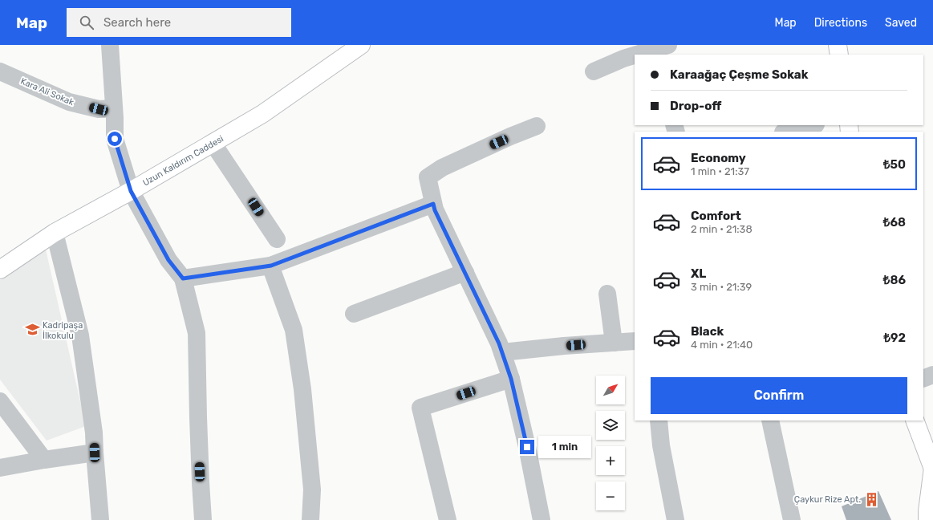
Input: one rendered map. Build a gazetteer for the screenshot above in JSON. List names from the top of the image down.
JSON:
{
  "streets": {
    "main road": ["Uzun Kaldırım Caddesi"],
    "street": ["Kara Ali Sokak"]
  },
  "places": {
    "school or university": ["Kadripaşa İlkokulu"],
    "building": ["Çaykur Rize Apt."]
  },
  "north": "top right",
  "page": {
    "header": "Map",
    "search": "Search here",
    "nav": ["Map", "Directions", "Saved"],
    "banner": ["Karaağaç Çeşme Sokak", "Drop-off"],
    "list": [
      {
        "name": "Economy",
        "note": "1 min · 21:37",
        "value": "₺50"
      },
      {
        "name": "Comfort",
        "note": "2 min · 21:38",
        "value": "₺68"
      },
      {
        "name": "XL",
        "note": "3 min · 21:39",
        "value": "₺86"
      },
      {
        "name": "Black",
        "note": "4 min · 21:40",
        "value": "₺92"
      }
    ],
    "buttons": "Confirm",
    "map_buttons": ["+", "−"],
    "bubble": "1 min"
  }
}
